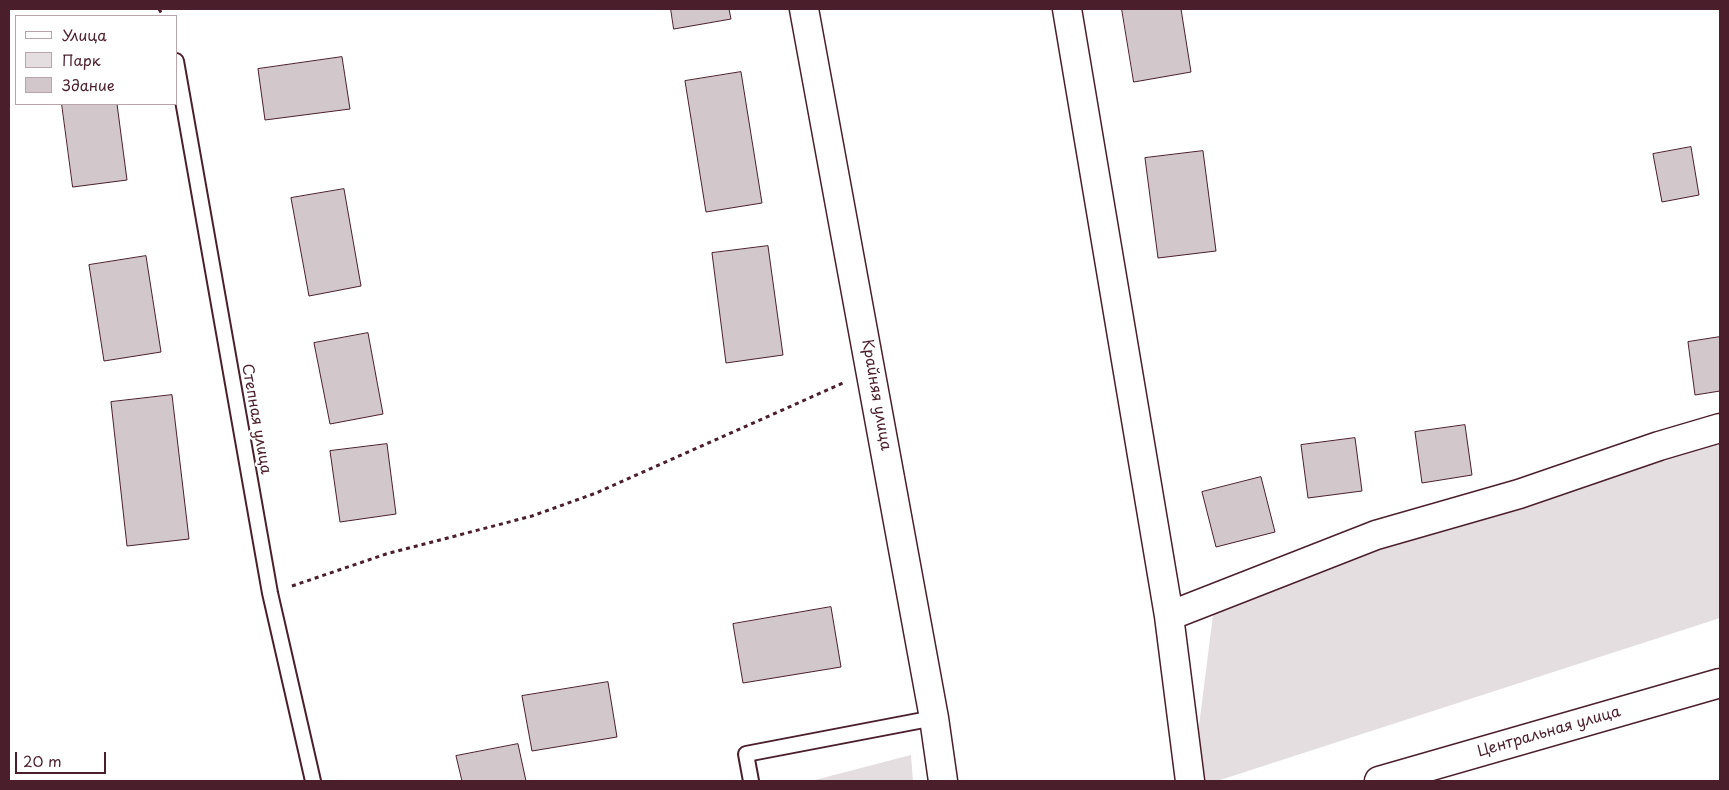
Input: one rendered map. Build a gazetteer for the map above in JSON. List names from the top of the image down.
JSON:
{
  "streets": {
    "street": ["Крайняя улица", "Центральная улица"],
    "lane": ["Степная улица"]
  },
  "legend": ["Улица", "Парк", "Здание"],
  "scale_bar": "20 m"
}
